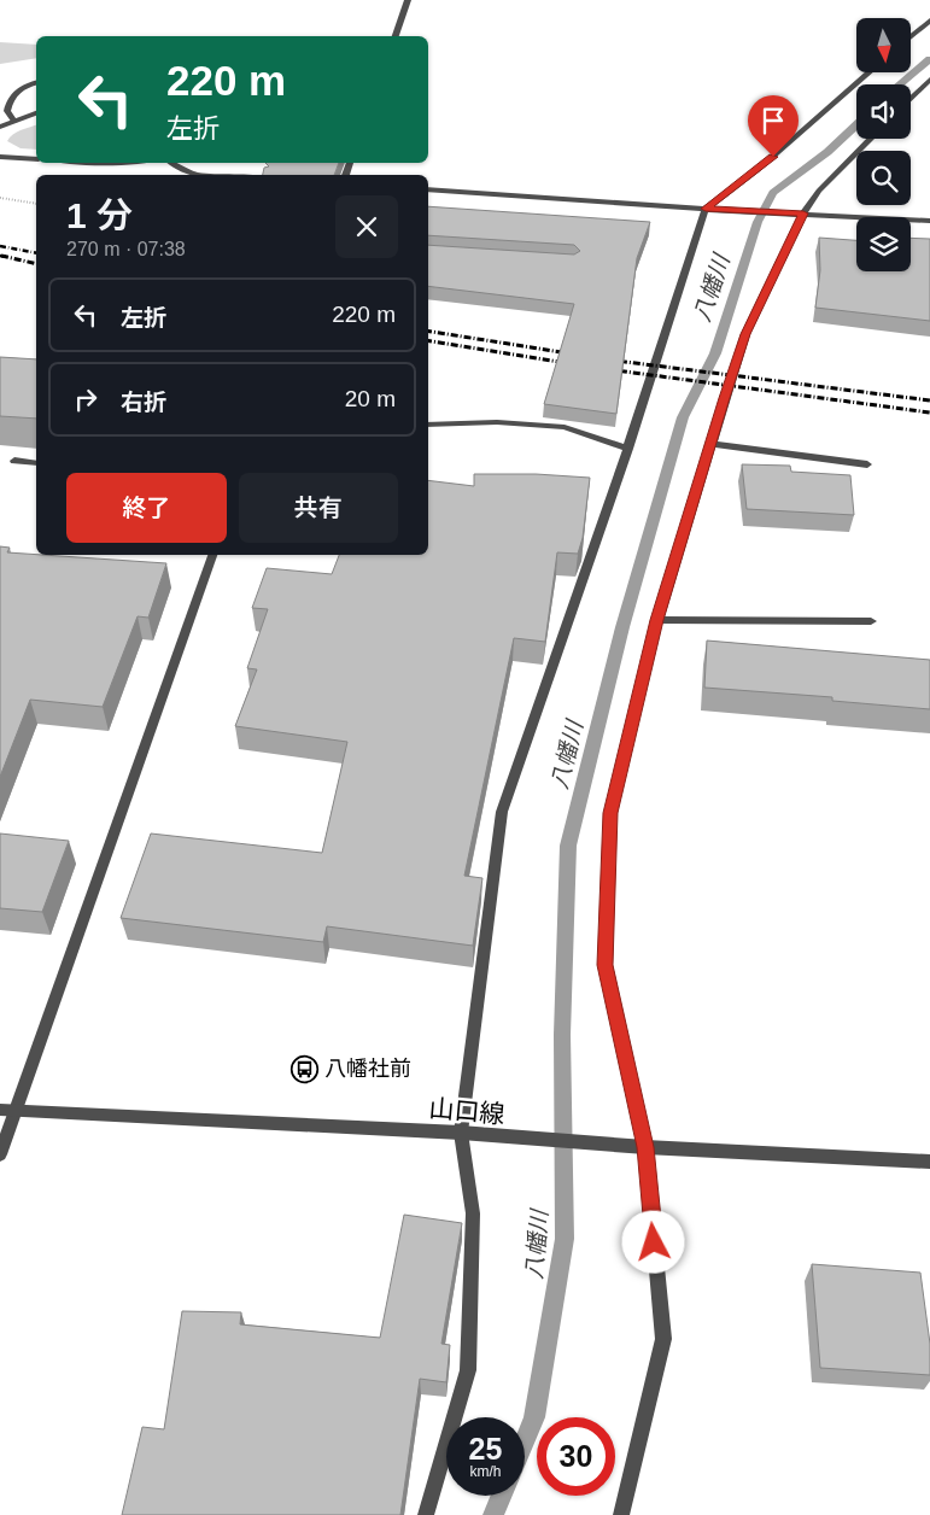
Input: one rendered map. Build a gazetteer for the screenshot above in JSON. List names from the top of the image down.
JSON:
{
  "streets": {
    "street": ["山口線"]
  },
  "water": ["八幡川"],
  "places": {
    "bus stop": ["八幡社前"]
  },
  "north": "bottom",
  "page": {
    "turn": ["220 m", "左折"],
    "heading": ["1 分", "270 m · 07:38"],
    "list": [
      {
        "name": "左折",
        "value": "220 m"
      },
      {
        "name": "右折",
        "value": "20 m"
      }
    ],
    "buttons": ["終了", "共有"],
    "speed": "25 km/h",
    "limit": "30"
  }
}
